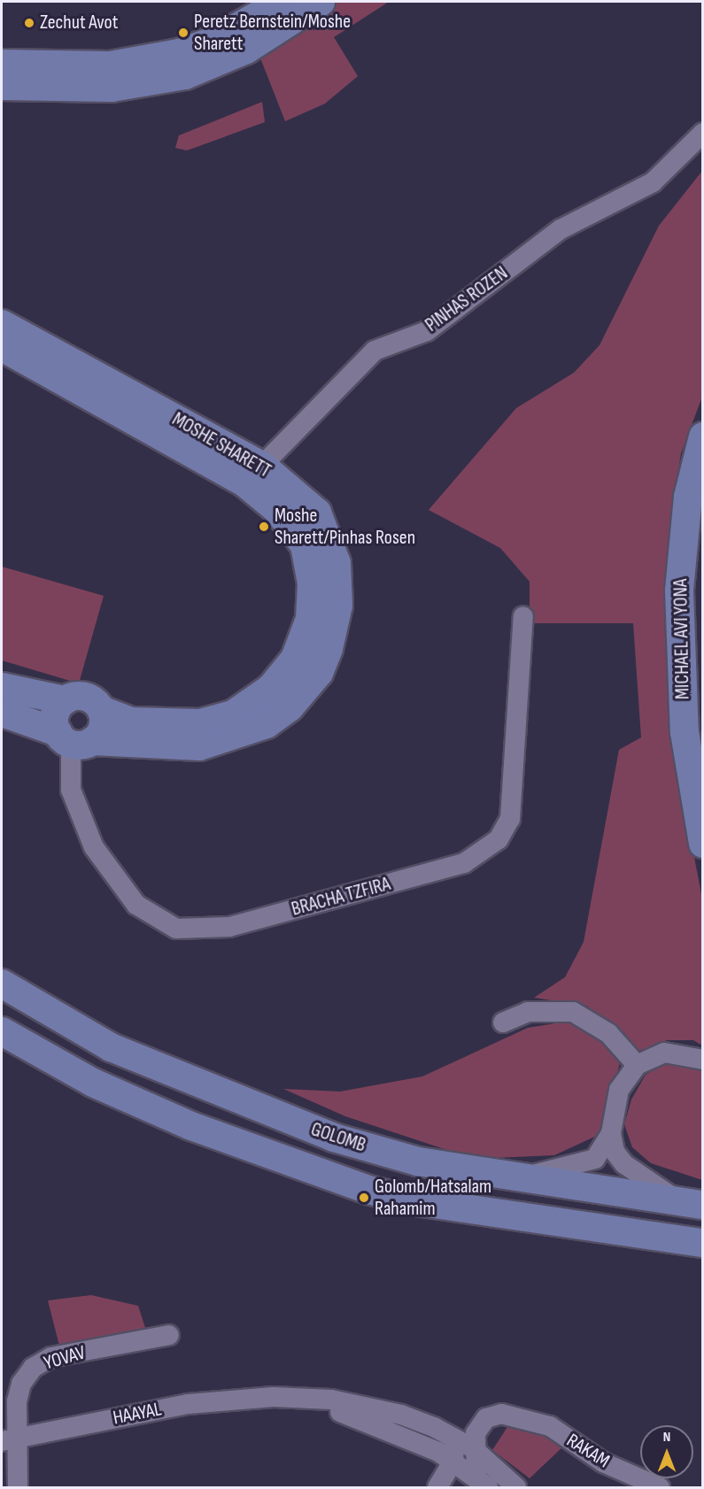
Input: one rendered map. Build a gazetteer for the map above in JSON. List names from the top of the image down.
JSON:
{
  "streets": {
    "street": [
      "PINHAS ROZEN",
      "MOSHE SHARETT",
      "MICHAEL AVI YONA",
      "BRACHA TZFIRA",
      "GOLOMB",
      "YOVAV",
      "HAAYAL",
      "RAKAM"
    ]
  },
  "crossings": [
    ["PINHAS ROZEN", "MOSHE SHARETT"],
    ["MOSHE SHARETT", "BRACHA TZFIRA"],
    ["YOVAV", "HAAYAL"],
    ["HAAYAL", "RAKAM"]
  ],
  "places": [
    "Zechut Avot",
    "Peretz Bernstein/Moshe Sharett",
    "Moshe Sharett/Pinhas Rosen",
    "Golomb/Hatsalam Rahamim"
  ],
  "north": "top"
}
